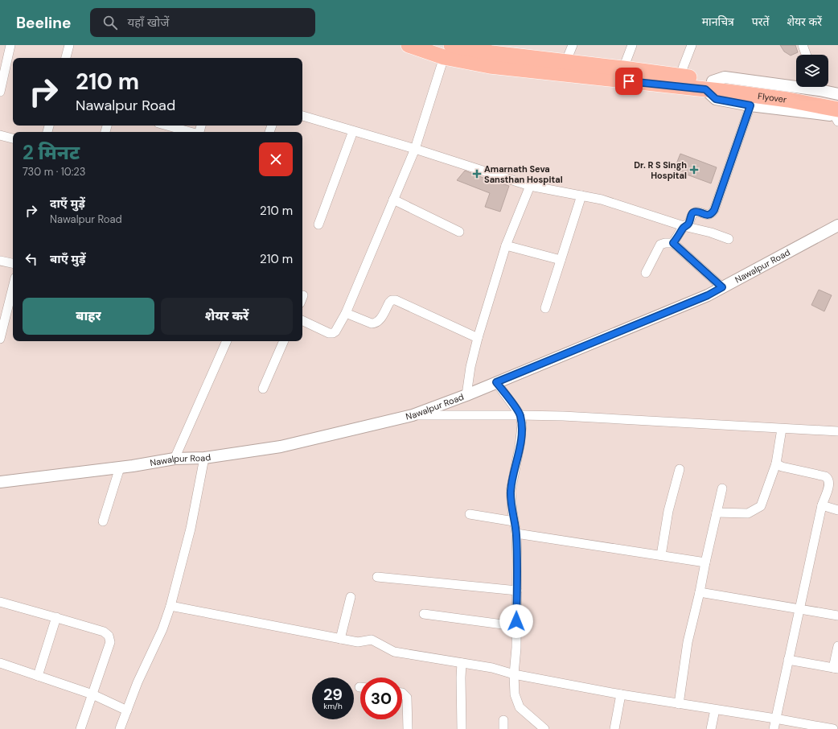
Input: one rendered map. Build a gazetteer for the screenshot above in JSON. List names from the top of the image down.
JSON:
{
  "streets": {
    "highway": ["Flyover"],
    "street": ["Nawalpur Road"]
  },
  "places": {
    "health": ["Dr. R S Singh Hospital", "Amarnath Seva Sansthan Hospital"]
  },
  "page": {
    "header": "Beeline",
    "search": "यहाँ खोजें",
    "nav": ["मानचित्र", "परतें", "शेयर करें"],
    "turn": ["210 m", "Nawalpur Road"],
    "heading": ["2 मिनट", "730 m · 10:23"],
    "list": [
      {
        "name": "दाएँ मुड़ें",
        "note": "Nawalpur Road",
        "value": "210 m"
      },
      {
        "name": "बाएँ मुड़ें",
        "value": "210 m"
      }
    ],
    "buttons": ["बाहर", "शेयर करें"],
    "speed": "29 km/h",
    "limit": "30"
  }
}
